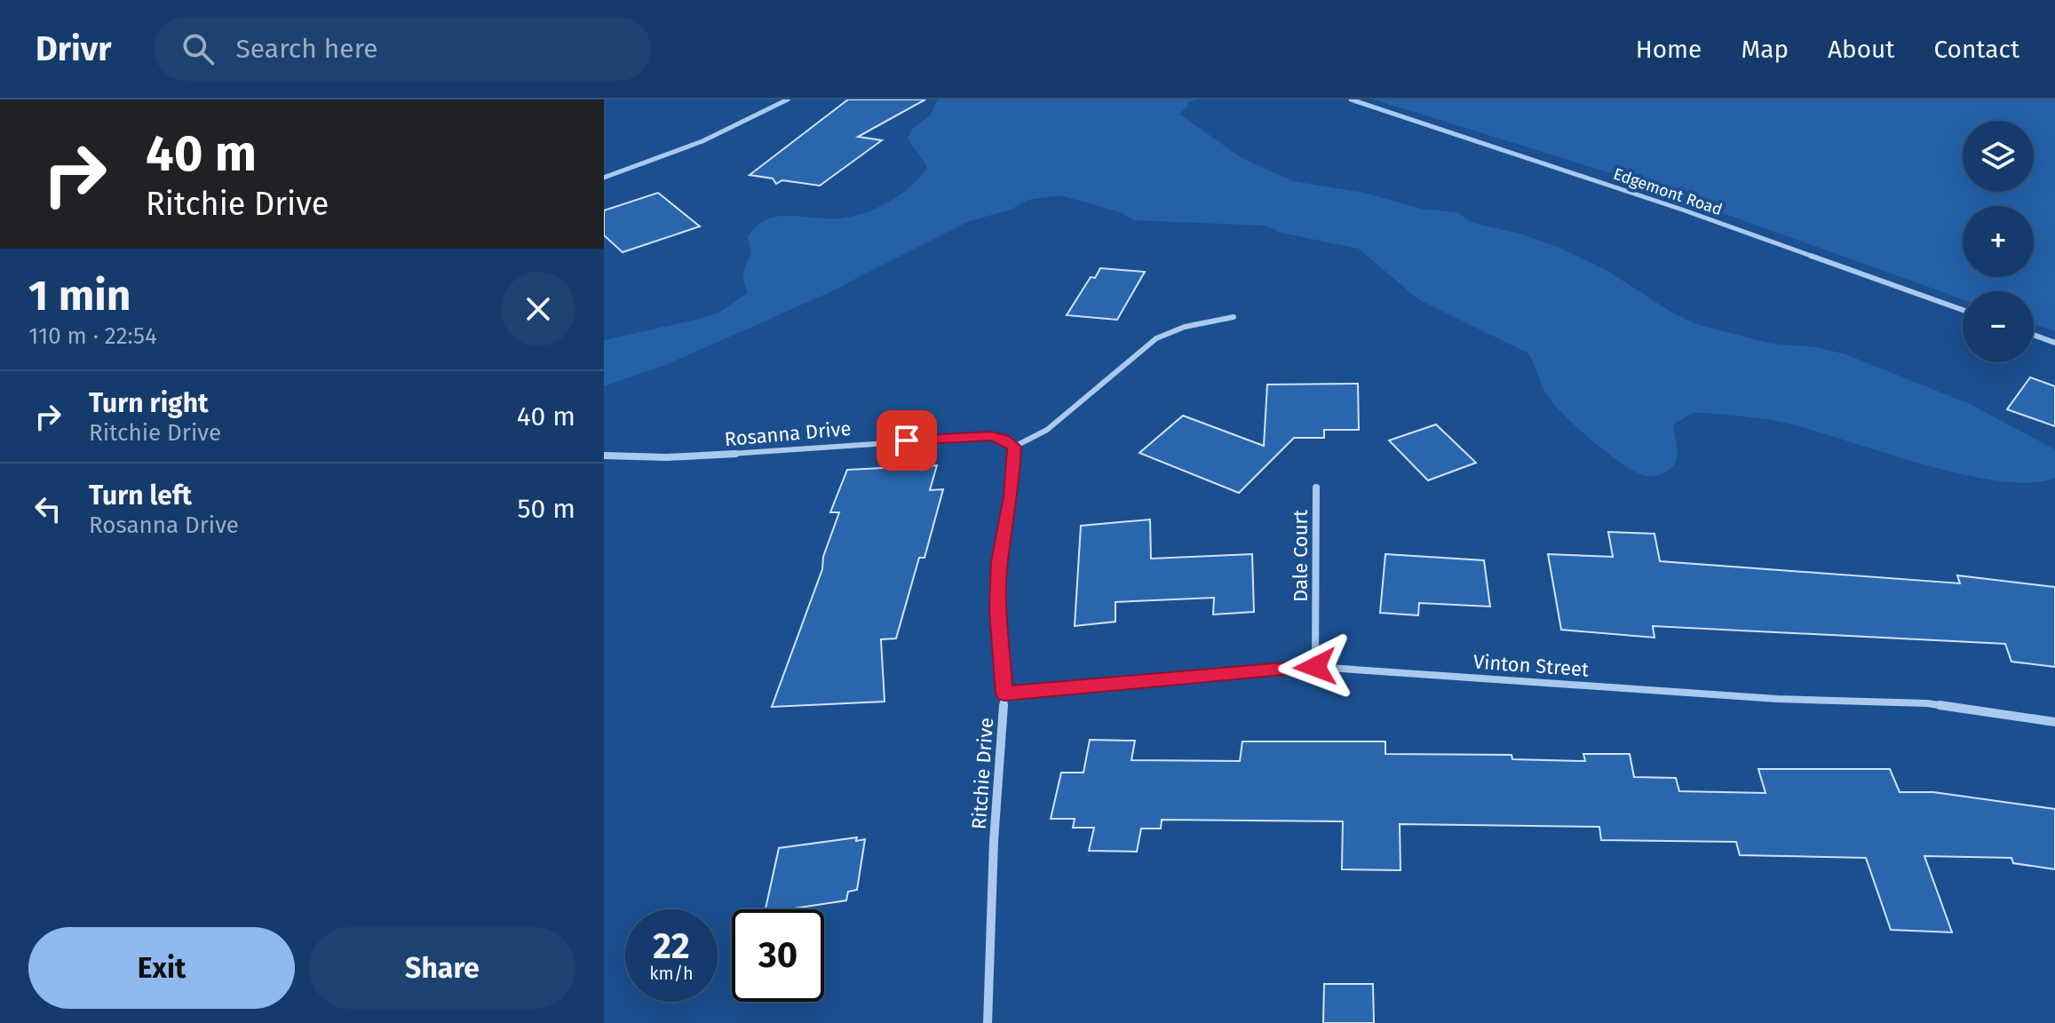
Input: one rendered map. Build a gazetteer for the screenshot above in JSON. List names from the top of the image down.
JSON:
{
  "streets": {
    "street": [
      "Edgemont Road",
      "Rosanna Drive",
      "Dale Court",
      "Vinton Street",
      "Ritchie Drive"
    ]
  },
  "crossings": [
    ["Rosanna Drive", "Ritchie Drive"],
    ["Dale Court", "Vinton Street"],
    ["Vinton Street", "Ritchie Drive"]
  ],
  "page": {
    "header": "Drivr",
    "search": "Search here",
    "nav": [
      "Home",
      "Map",
      "About",
      "Contact"
    ],
    "turn": ["40 m", "Ritchie Drive"],
    "map_buttons": ["+", "−"],
    "heading": ["1 min", "110 m · 22:54"],
    "list": [
      {
        "name": "Turn right",
        "note": "Ritchie Drive",
        "value": "40 m"
      },
      {
        "name": "Turn left",
        "note": "Rosanna Drive",
        "value": "50 m"
      }
    ],
    "speed": "22 km/h",
    "limit": "30",
    "buttons": ["Exit", "Share"]
  }
}
